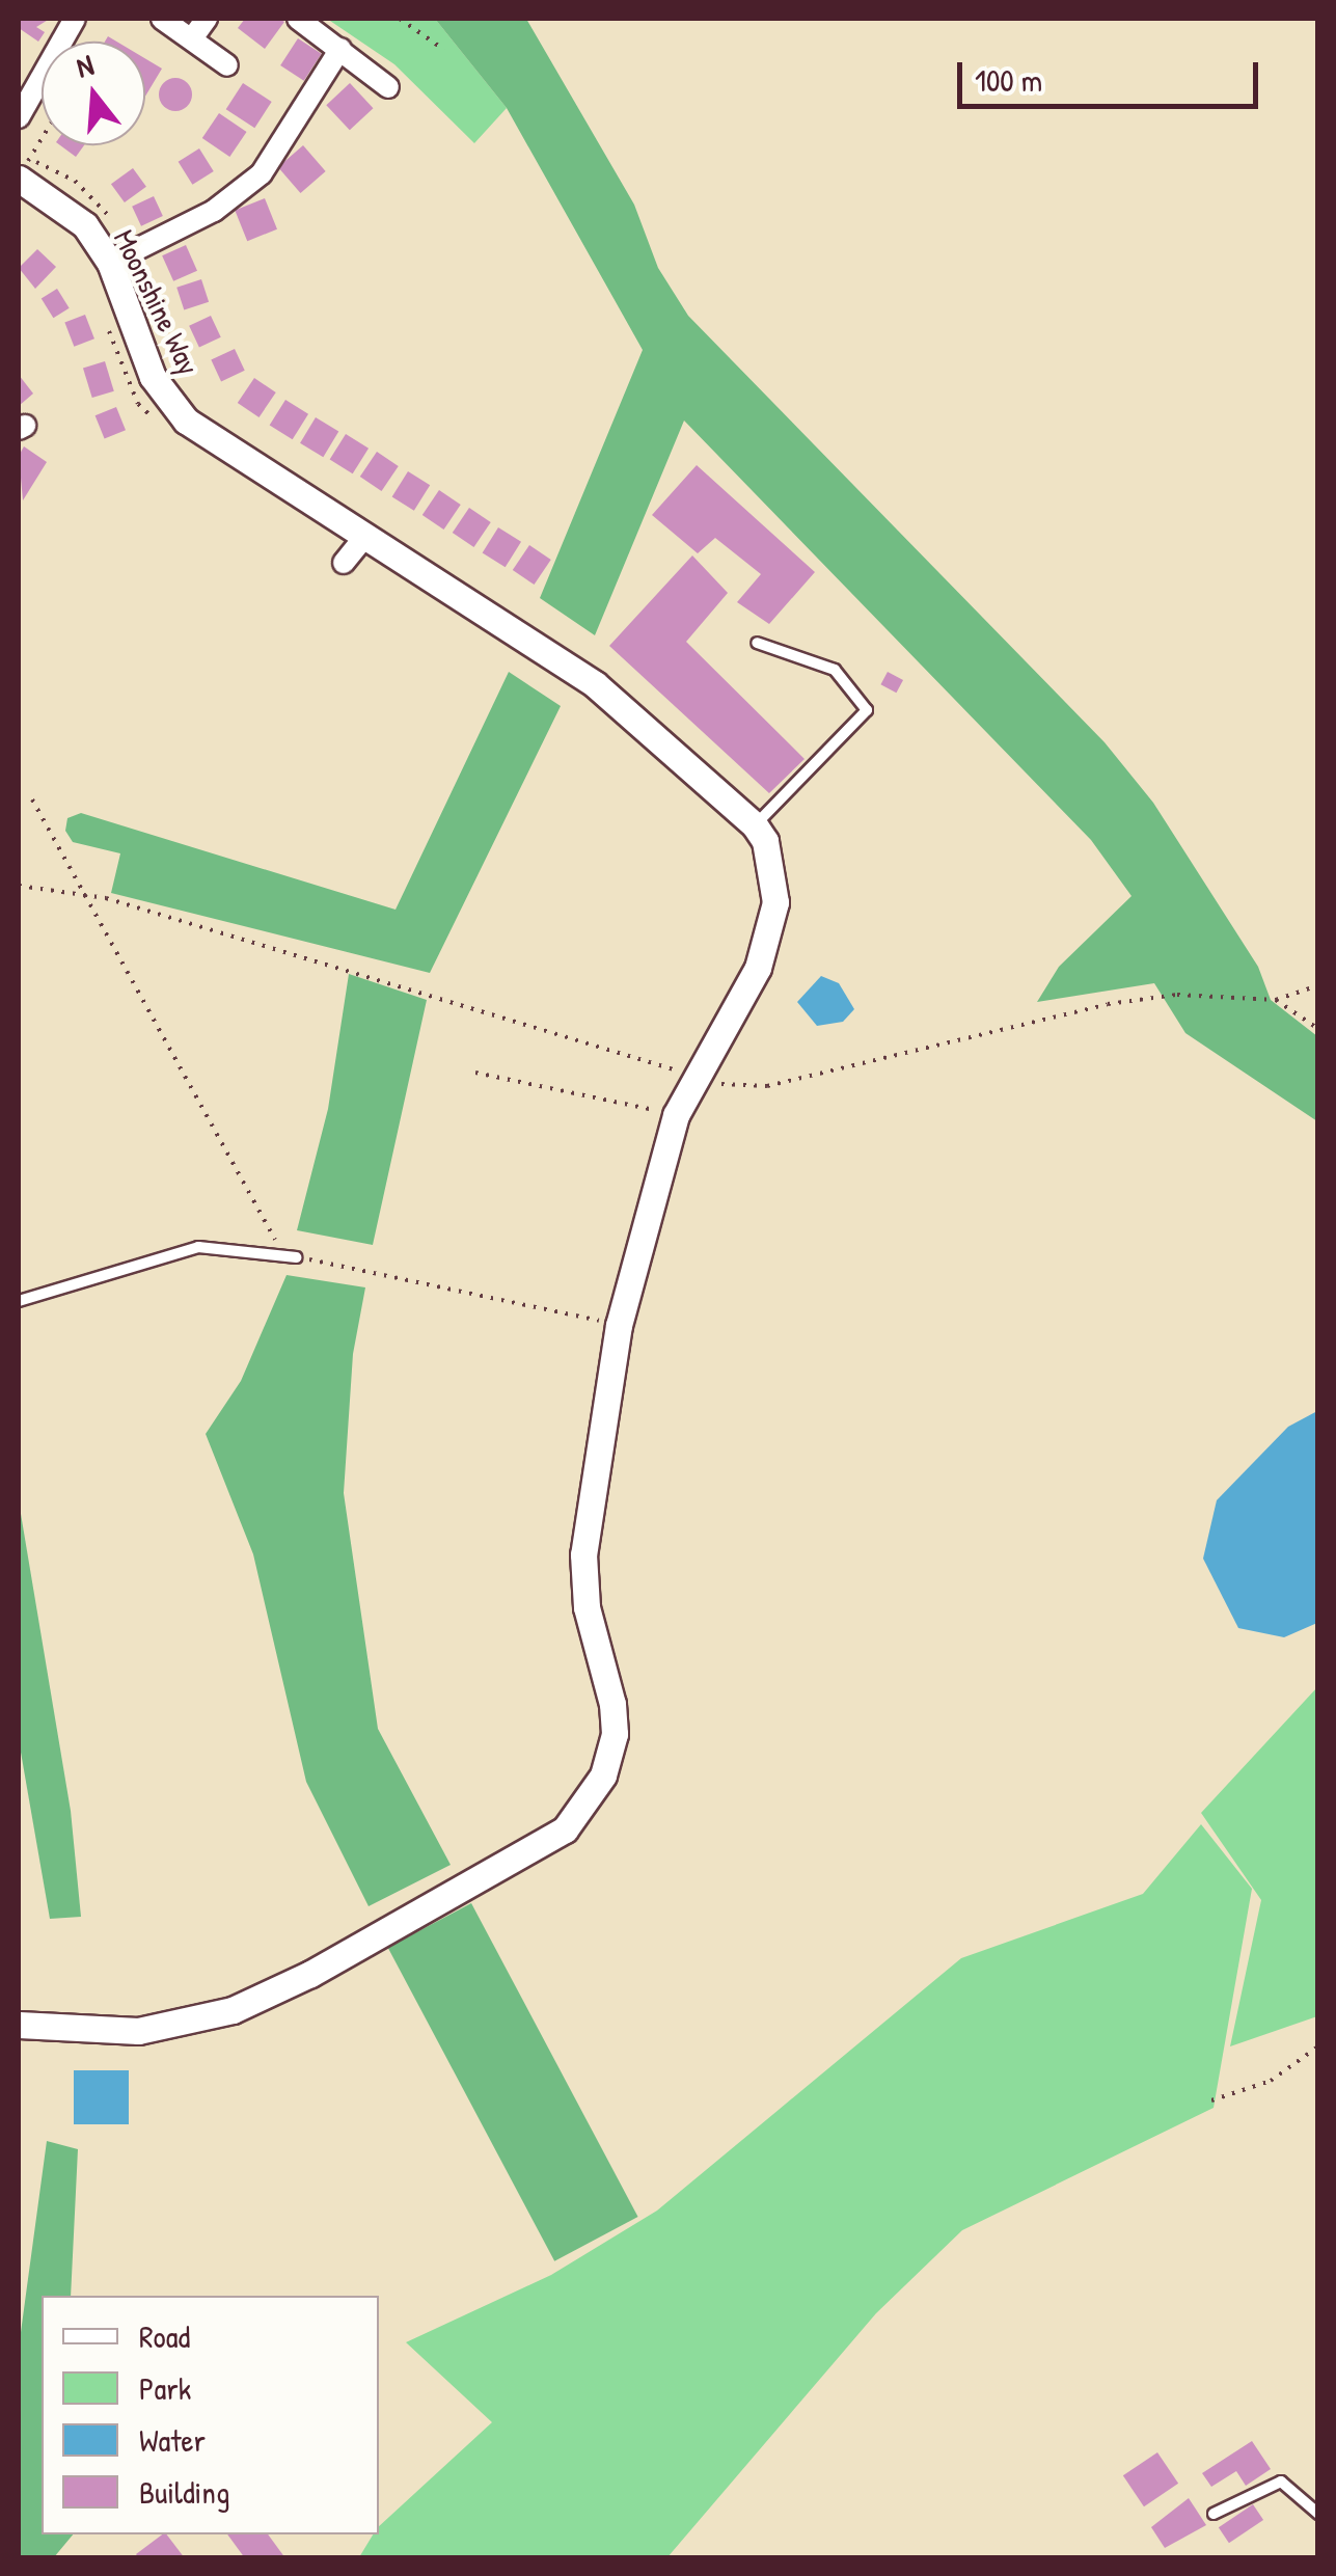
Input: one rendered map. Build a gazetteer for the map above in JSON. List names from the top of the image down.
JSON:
{
  "streets": {
    "street": ["Moonshine Way"]
  },
  "legend": [
    "Road",
    "Park",
    "Water",
    "Building"
  ],
  "scale_bar": "100 m",
  "north": "top"
}
